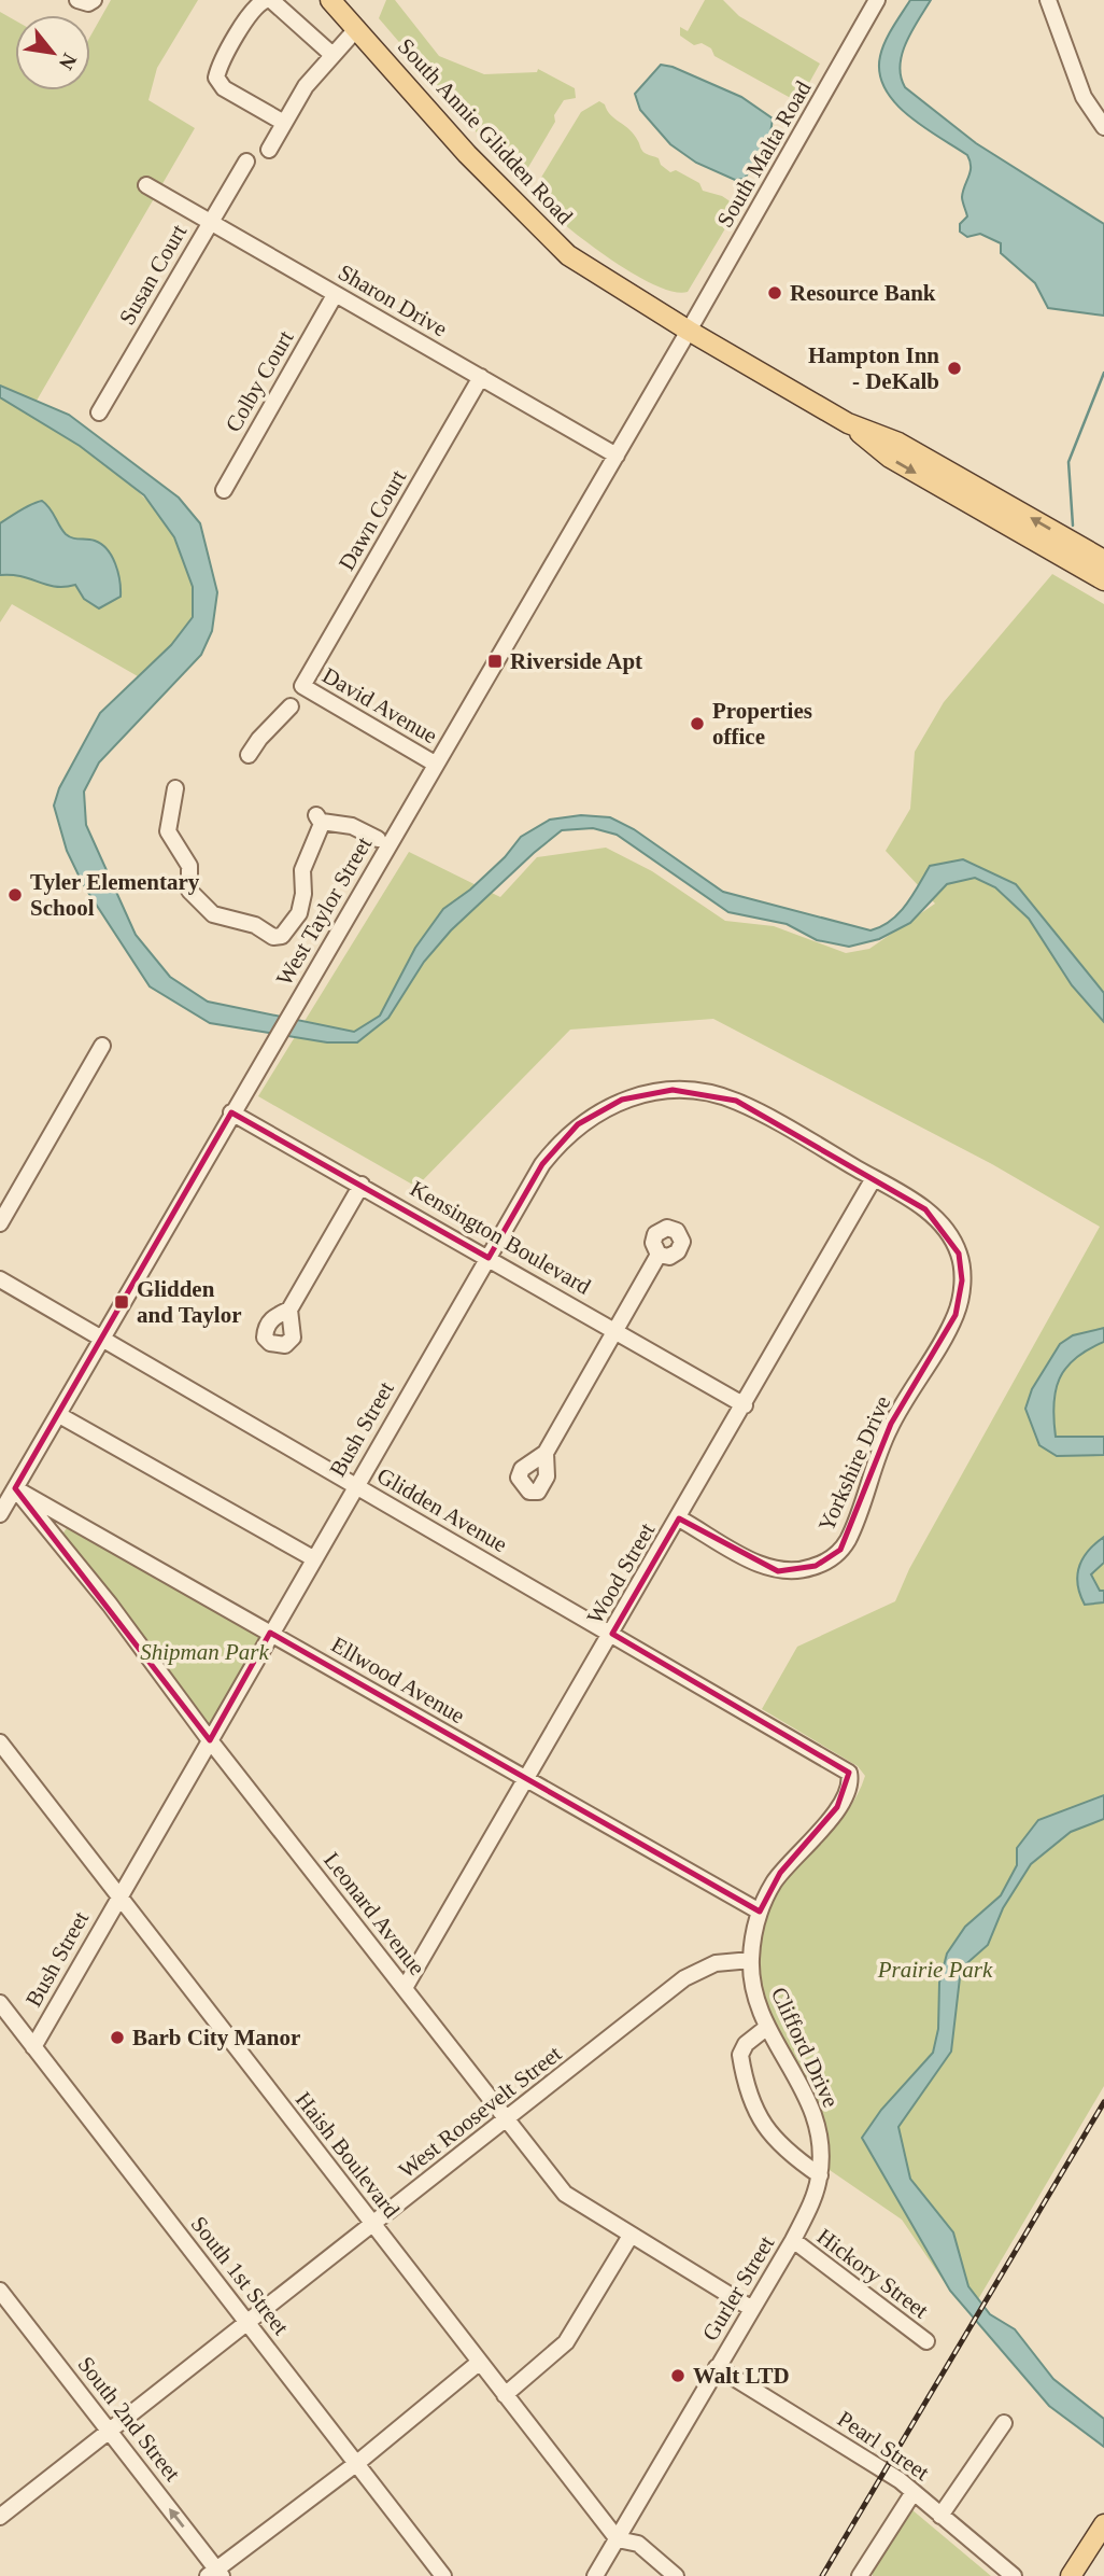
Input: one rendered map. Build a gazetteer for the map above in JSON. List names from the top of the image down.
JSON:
{
  "streets": {
    "main road": ["South Annie Glidden Road"],
    "street": [
      "South Malta Road",
      "Susan Court",
      "Sharon Drive",
      "Colby Court",
      "Dawn Court",
      "David Avenue",
      "West Taylor Street",
      "Kensington Boulevard",
      "Bush Street",
      "Yorkshire Drive",
      "Glidden Avenue",
      "Wood Street",
      "Ellwood Avenue",
      "Leonard Avenue",
      "Clifford Drive",
      "West Roosevelt Street",
      "Haish Boulevard",
      "Hickory Street",
      "South 1st Street",
      "Gurler Street",
      "South 2nd Street",
      "Pearl Street"
    ]
  },
  "crossings": [
    ["South Annie Glidden Road", "South Malta Road"],
    ["South Annie Glidden Road", "West Taylor Street"],
    ["South Malta Road", "West Taylor Street"],
    ["Susan Court", "Sharon Drive"],
    ["Sharon Drive", "Colby Court"],
    ["Sharon Drive", "Dawn Court"],
    ["Sharon Drive", "West Taylor Street"],
    ["Dawn Court", "David Avenue"],
    ["David Avenue", "West Taylor Street"],
    ["West Taylor Street", "Kensington Boulevard"],
    ["West Taylor Street", "Glidden Avenue"],
    ["West Taylor Street", "Ellwood Avenue"],
    ["West Taylor Street", "Leonard Avenue"],
    ["Kensington Boulevard", "Bush Street"],
    ["Kensington Boulevard", "Wood Street"],
    ["Bush Street", "Yorkshire Drive"],
    ["Bush Street", "Glidden Avenue"],
    ["Bush Street", "Wood Street"],
    ["Bush Street", "Ellwood Avenue"],
    ["Bush Street", "Leonard Avenue"],
    ["Bush Street", "Haish Boulevard"],
    ["Bush Street", "South 1st Street"],
    ["Yorkshire Drive", "Wood Street"],
    ["Glidden Avenue", "Wood Street"],
    ["Glidden Avenue", "Clifford Drive"],
    ["Wood Street", "Ellwood Avenue"],
    ["Wood Street", "Leonard Avenue"],
    ["Ellwood Avenue", "Leonard Avenue"],
    ["Ellwood Avenue", "Clifford Drive"],
    ["Leonard Avenue", "West Roosevelt Street"],
    ["Leonard Avenue", "Gurler Street"],
    ["Clifford Drive", "West Roosevelt Street"],
    ["Clifford Drive", "Gurler Street"],
    ["West Roosevelt Street", "Haish Boulevard"],
    ["West Roosevelt Street", "South 1st Street"],
    ["West Roosevelt Street", "South 2nd Street"],
    ["Haish Boulevard", "Gurler Street"],
    ["Hickory Street", "Gurler Street"],
    ["Gurler Street", "Pearl Street"]
  ],
  "one_way": ["South 2nd Street"],
  "parks": ["Shipman Park", "Prairie Park"],
  "places": {
    "other": [
      "Resource Bank",
      "Hampton Inn - DeKalb",
      "Properties office",
      "Tyler Elementary School",
      "Barb City Manor",
      "Walt LTD"
    ],
    "transit": ["Riverside Apt", "Glidden and Taylor"]
  },
  "north": "bottom right"
}
